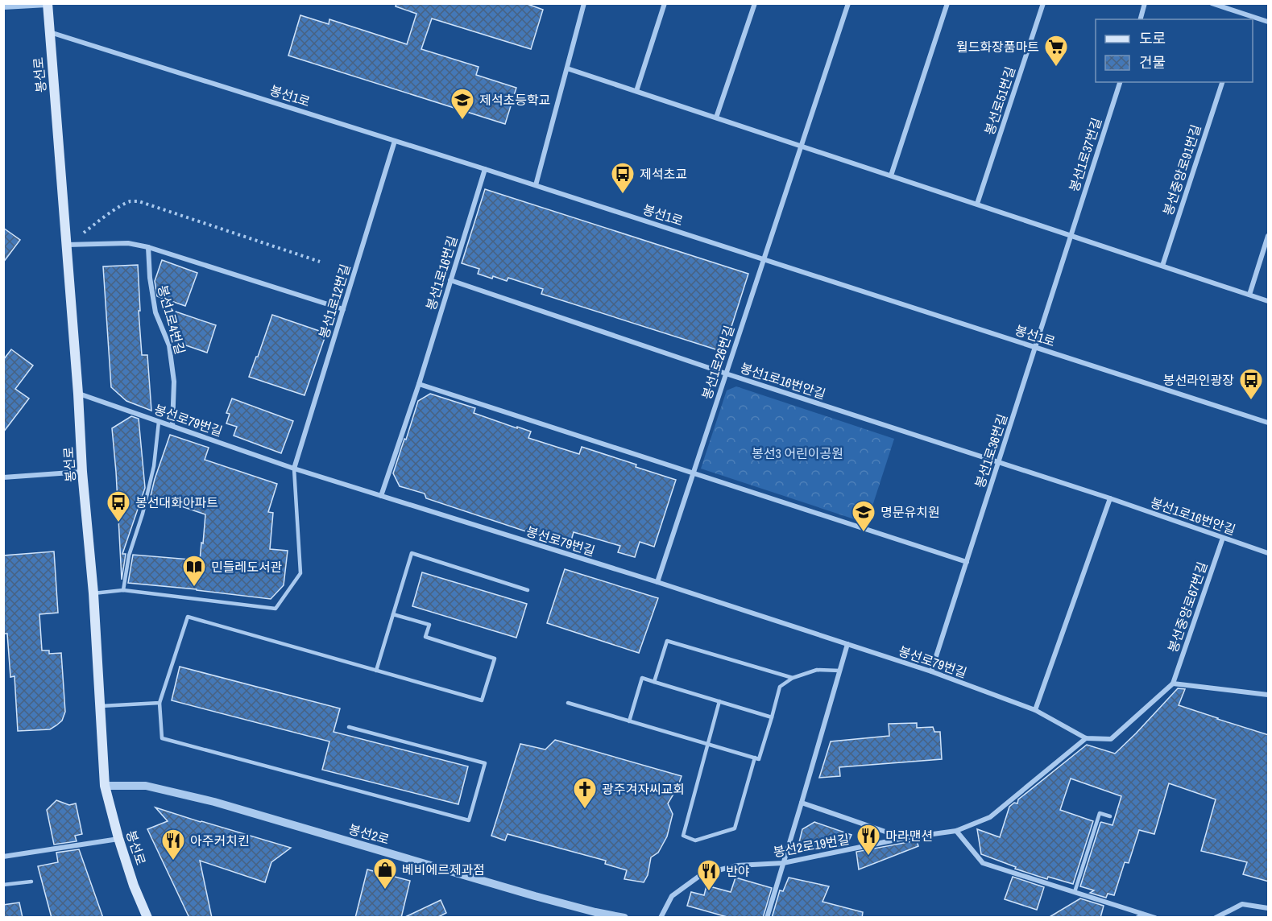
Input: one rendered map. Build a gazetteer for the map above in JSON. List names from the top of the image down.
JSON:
{
  "streets": {
    "main road": ["봉선로"],
    "street": [
      "봉선1로",
      "봉선로51번길",
      "봉선1로37번길",
      "봉선중앙로91번길",
      "봉선1로16번길",
      "봉선1로12번길",
      "봉선1로4번길",
      "봉선1로26번길",
      "봉선1로16번안길",
      "봉선로79번길",
      "봉선1로36번길",
      "봉선중앙로67번길",
      "봉선2로",
      "봉선2로19번길"
    ]
  },
  "crossings": [
    ["봉선로", "봉선1로"],
    ["봉선로", "봉선로79번길"],
    ["봉선로", "봉선2로"],
    ["봉선1로", "봉선1로37번길"],
    ["봉선1로", "봉선1로16번길"],
    ["봉선1로", "봉선1로12번길"],
    ["봉선1로", "봉선1로26번길"],
    ["봉선1로", "봉선1로36번길"],
    ["봉선1로37번길", "봉선1로36번길"],
    ["봉선1로16번길", "봉선1로16번안길"],
    ["봉선1로16번길", "봉선로79번길"],
    ["봉선1로12번길", "봉선로79번길"],
    ["봉선1로4번길", "봉선로79번길"],
    ["봉선1로26번길", "봉선1로16번안길"],
    ["봉선1로26번길", "봉선로79번길"],
    ["봉선1로16번안길", "봉선1로36번길"],
    ["봉선1로16번안길", "봉선중앙로67번길"],
    ["봉선로79번길", "봉선1로36번길"],
    ["봉선로79번길", "봉선중앙로67번길"],
    ["봉선로79번길", "봉선2로19번길"],
    ["봉선중앙로67번길", "봉선2로19번길"]
  ],
  "parks": ["봉선3 어린이공원"],
  "places": {
    "supermarket": ["월드화장품마트"],
    "school or university": ["제석초등학교", "명문유치원"],
    "bus stop": ["제석초교", "봉선라인광장", "봉선대화아파트"],
    "library": ["민들레도서관"],
    "church": ["광주겨자씨교회"],
    "restaurant": ["마라맨션", "아주커치킨", "반야"],
    "shop": ["베비에르제과점"]
  },
  "legend": ["도로", "건물"]
}
